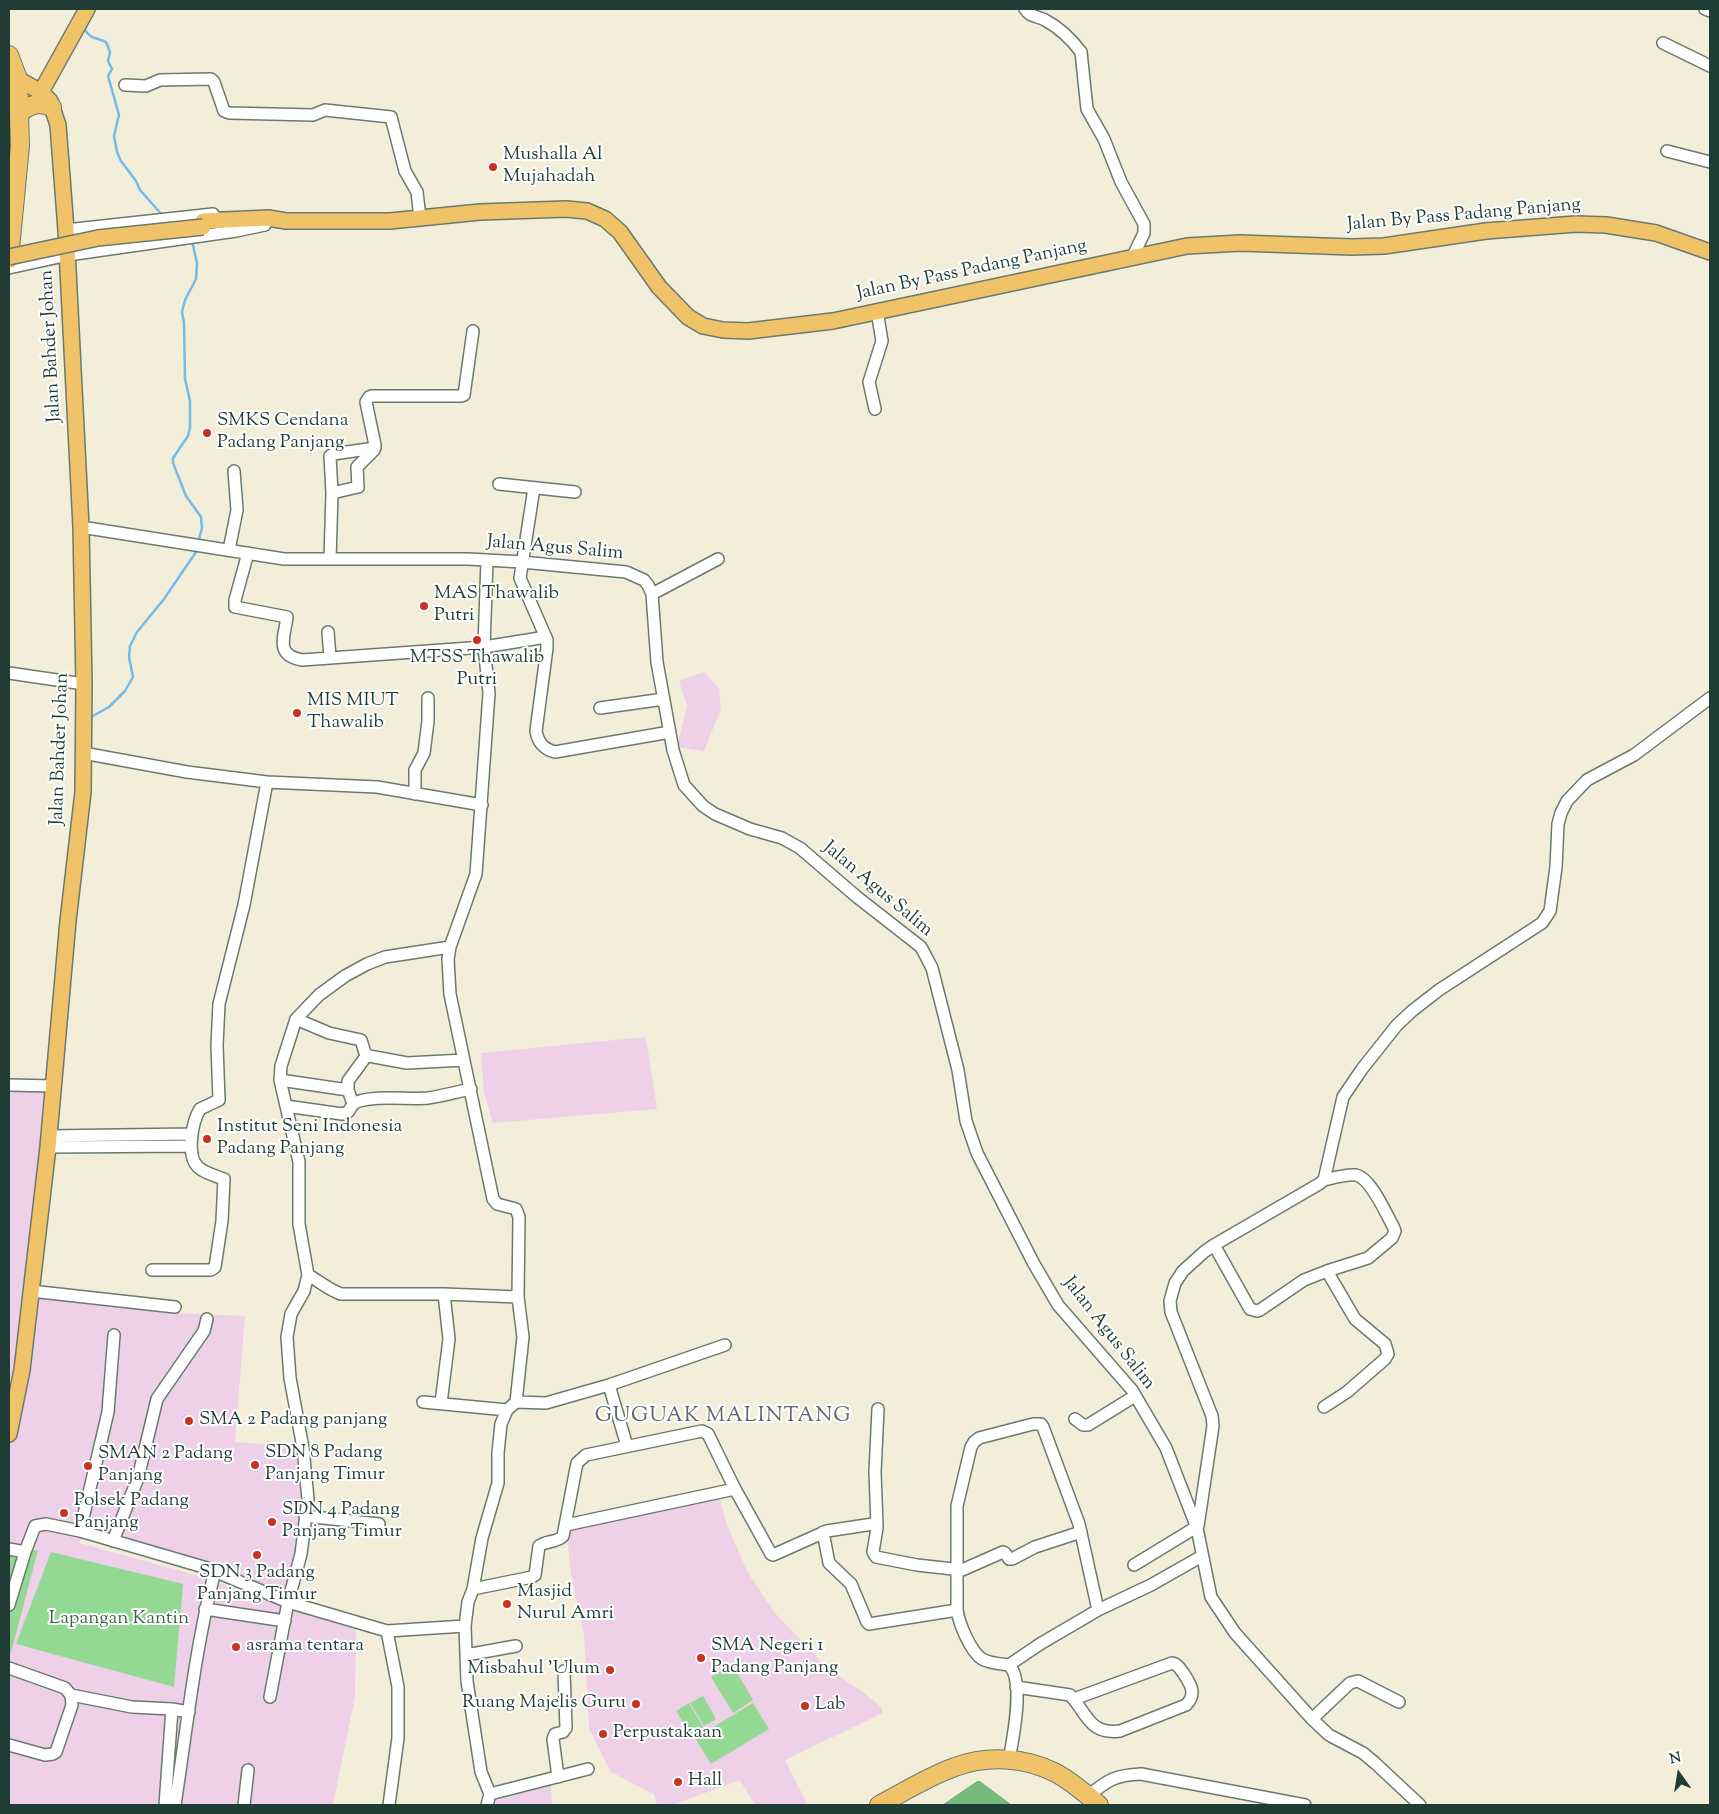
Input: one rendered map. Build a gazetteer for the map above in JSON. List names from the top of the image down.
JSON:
{
  "streets": {
    "main road": ["Jalan By Pass Padang Panjang", "Jalan Bahder Johan"],
    "street": ["Jalan Agus Salim"]
  },
  "crossings": [
    ["Jalan Bahder Johan", "Jalan Agus Salim"]
  ],
  "districts": ["GUGUAK MALINTANG"],
  "parks": ["Lapangan Kantin"],
  "places": [
    "Mushalla Al Mujahadah",
    "SMKS Cendana Padang Panjang",
    "MAS Thawalib Putri",
    "MTSS Thawalib Putri",
    "MIS MIUT Thawalib",
    "Institut Seni Indonesia Padang Panjang",
    "SMA 2 Padang panjang",
    "SDN 8 Padang Panjang Timur",
    "SMAN 2 Padang Panjang",
    "Polsek Padang Panjang",
    "SDN 4 Padang Panjang Timur",
    "SDN 3 Padang Panjang Timur",
    "Masjid Nurul Amri",
    "asrama tentara",
    "SMA Negeri 1 Padang Panjang",
    "Misbahul 'Ulum",
    "Ruang Majelis Guru",
    "Lab",
    "Perpustakaan",
    "Hall"
  ],
  "north": "top"
}
